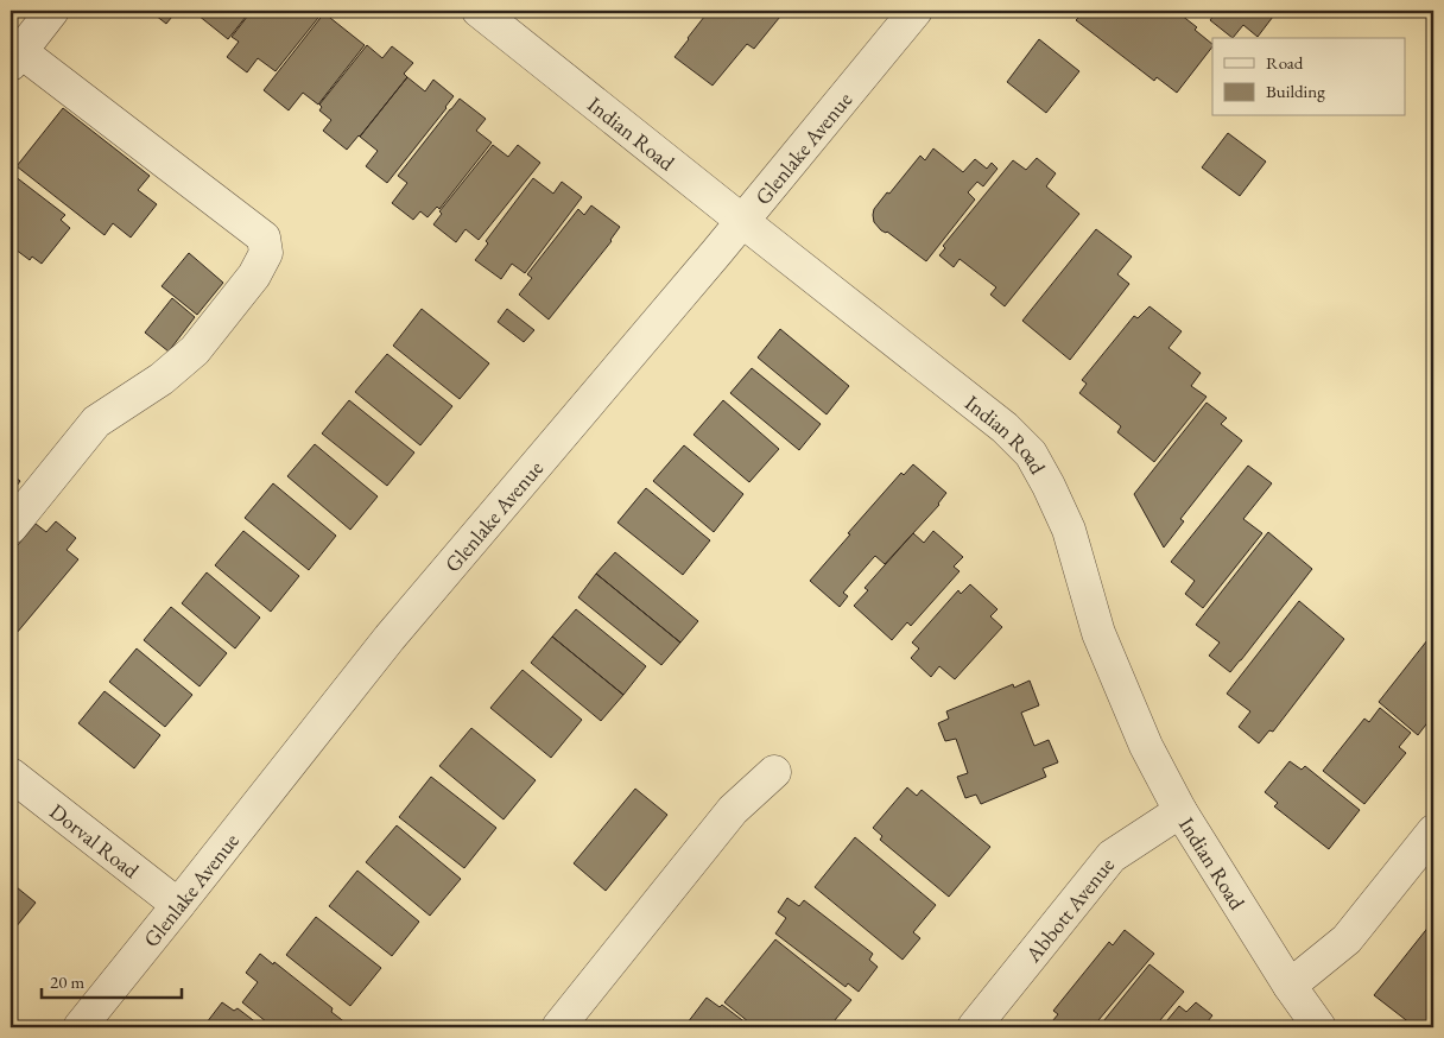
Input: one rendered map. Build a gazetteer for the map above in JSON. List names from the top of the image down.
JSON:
{
  "streets": {
    "street": [
      "Indian Road",
      "Glenlake Avenue",
      "Dorval Road",
      "Abbott Avenue"
    ]
  },
  "crossings": [
    ["Indian Road", "Glenlake Avenue"],
    ["Indian Road", "Abbott Avenue"],
    ["Glenlake Avenue", "Dorval Road"]
  ],
  "legend": ["Road", "Building"],
  "scale_bar": "20 m"
}
